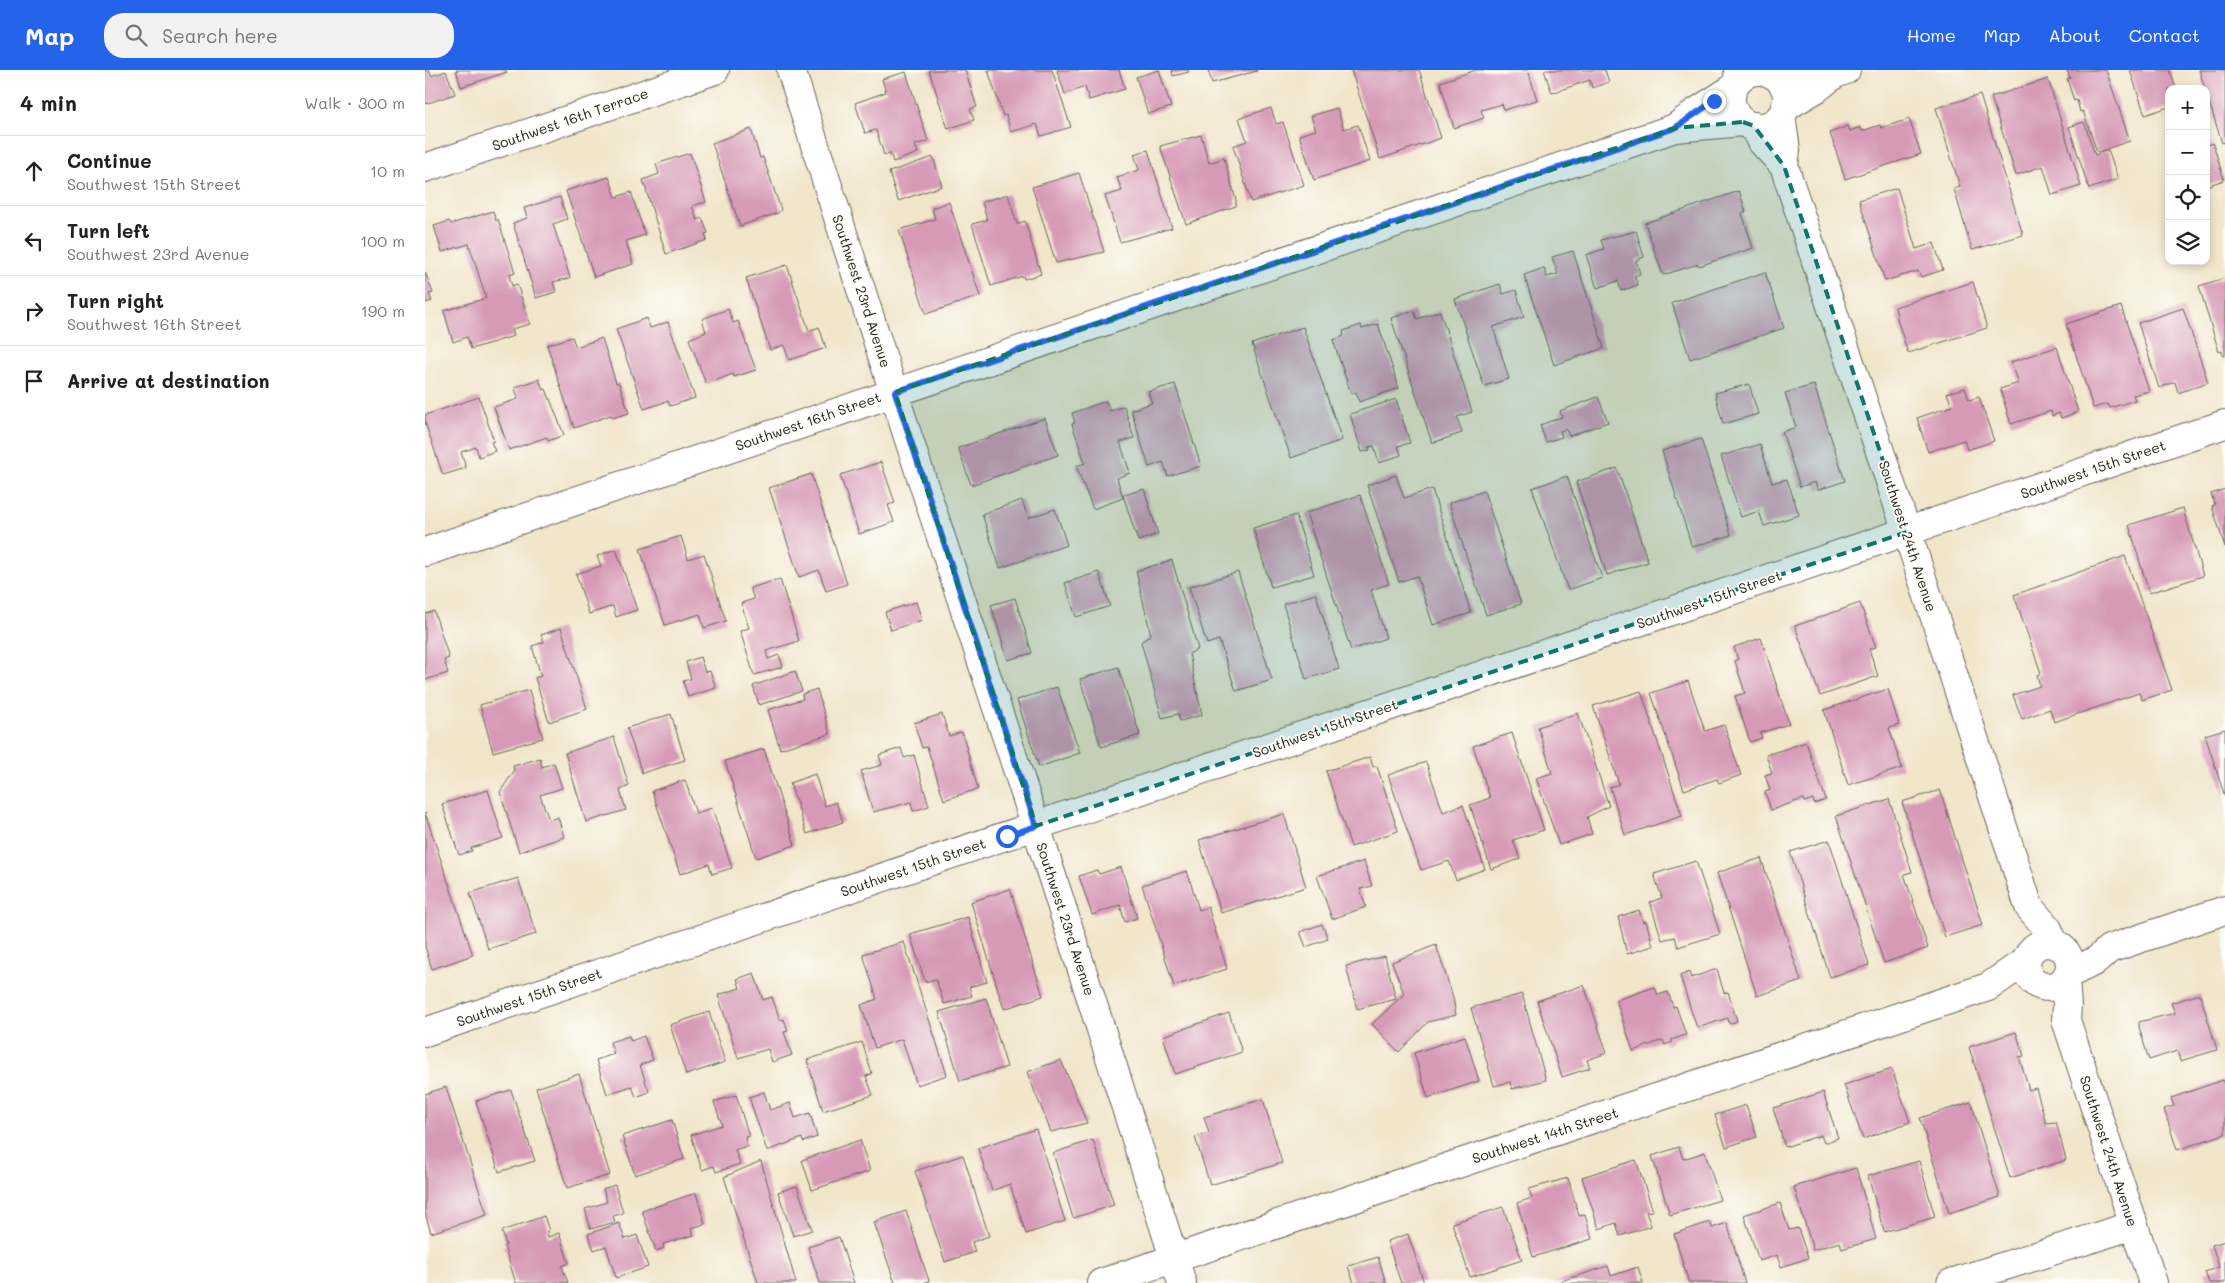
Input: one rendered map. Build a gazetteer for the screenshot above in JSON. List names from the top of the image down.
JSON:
{
  "streets": {
    "street": [
      "Southwest 16th Terrace",
      "Southwest 23rd Avenue",
      "Southwest 16th Street",
      "Southwest 15th Street",
      "Southwest 24th Avenue",
      "Southwest 14th Street"
    ]
  },
  "crossings": [
    ["Southwest 23rd Avenue", "Southwest 16th Street"],
    ["Southwest 23rd Avenue", "Southwest 15th Street"],
    ["Southwest 23rd Avenue", "Southwest 14th Street"],
    ["Southwest 16th Street", "Southwest 24th Avenue"],
    ["Southwest 15th Street", "Southwest 24th Avenue"],
    ["Southwest 24th Avenue", "Southwest 14th Street"]
  ],
  "page": {
    "header": "Map",
    "search": "Search here",
    "nav": [
      "Home",
      "Map",
      "About",
      "Contact"
    ],
    "heading": ["4 min", "Walk · 300 m"],
    "map_buttons": ["+", "−"],
    "list": [
      ["Continue", "Southwest 15th Street", "10 m"],
      ["Turn left", "Southwest 23rd Avenue", "100 m"],
      ["Turn right", "Southwest 16th Street", "190 m"],
      "Arrive at destination"
    ]
  }
}
